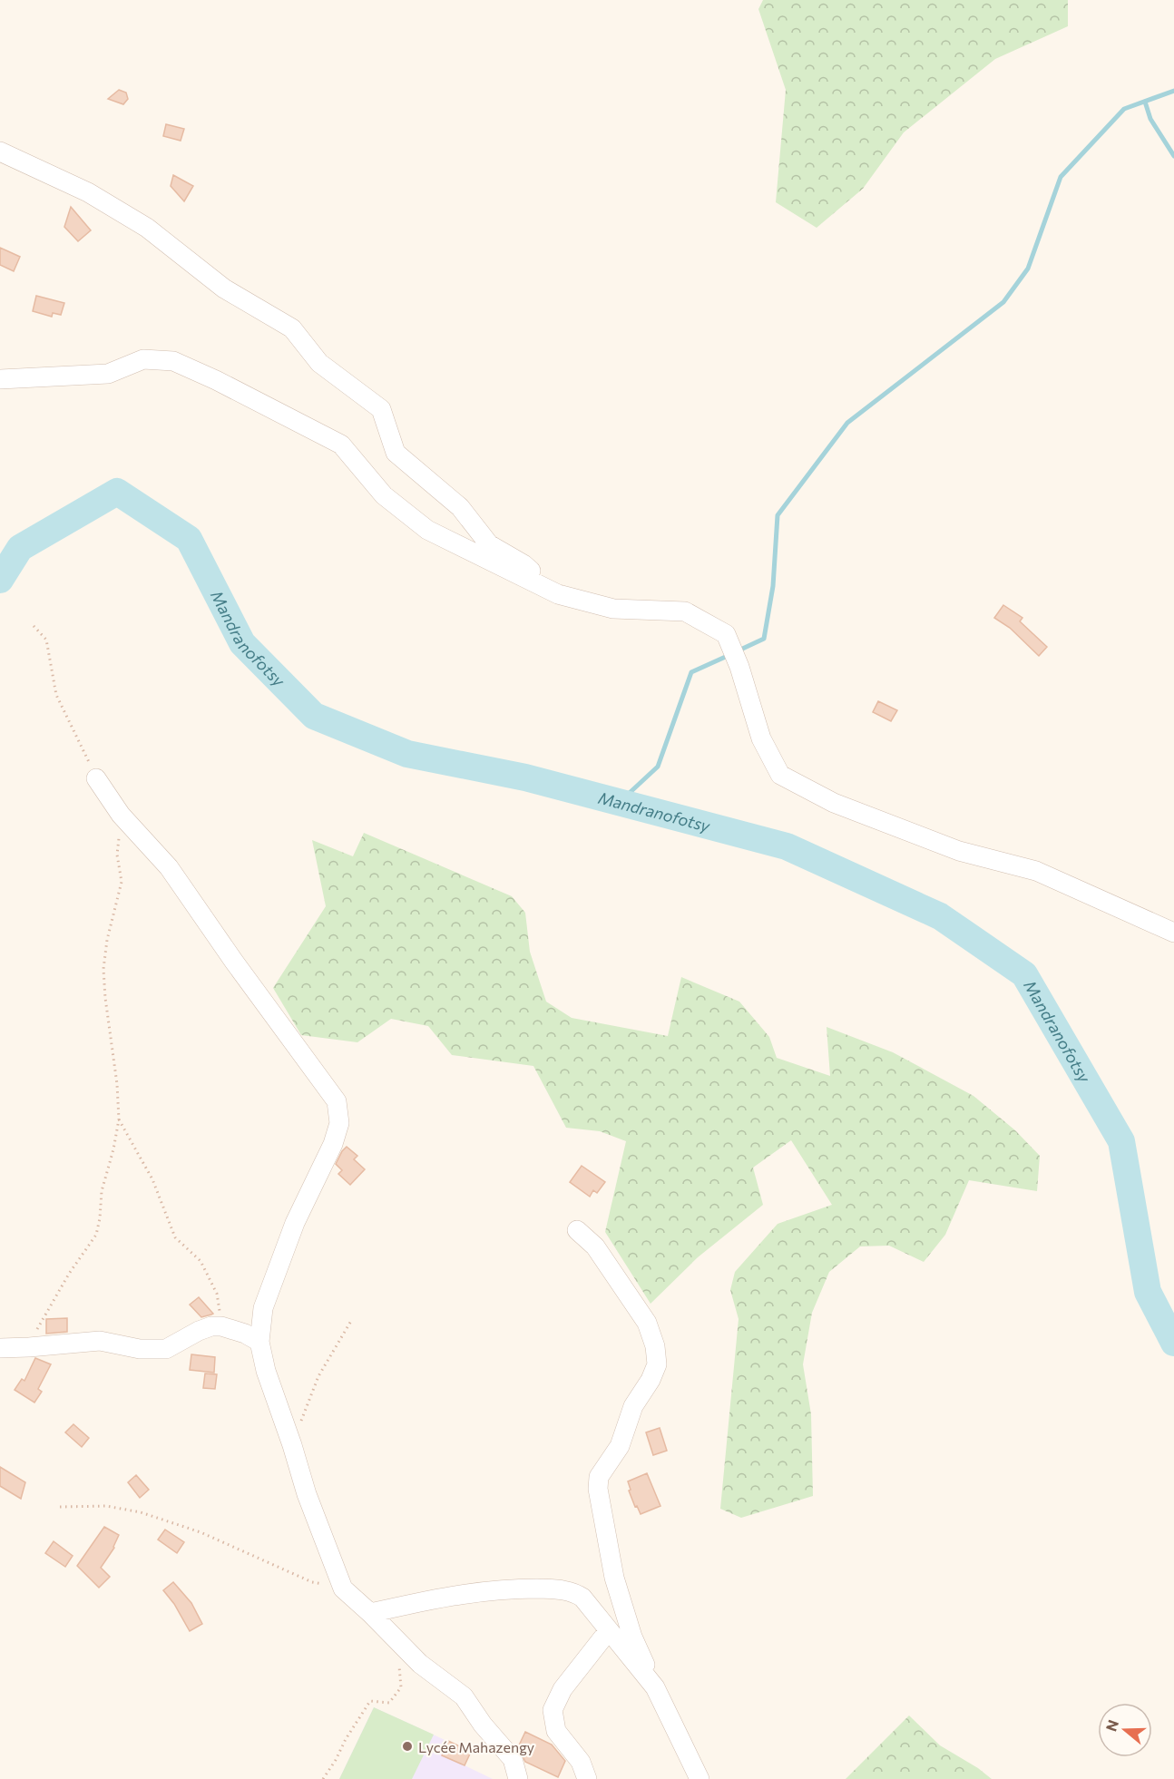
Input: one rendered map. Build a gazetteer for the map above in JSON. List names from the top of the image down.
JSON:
{
  "water": ["Mandranofotsy"],
  "places": ["Lycée Mahazengy"],
  "north": "left"
}
